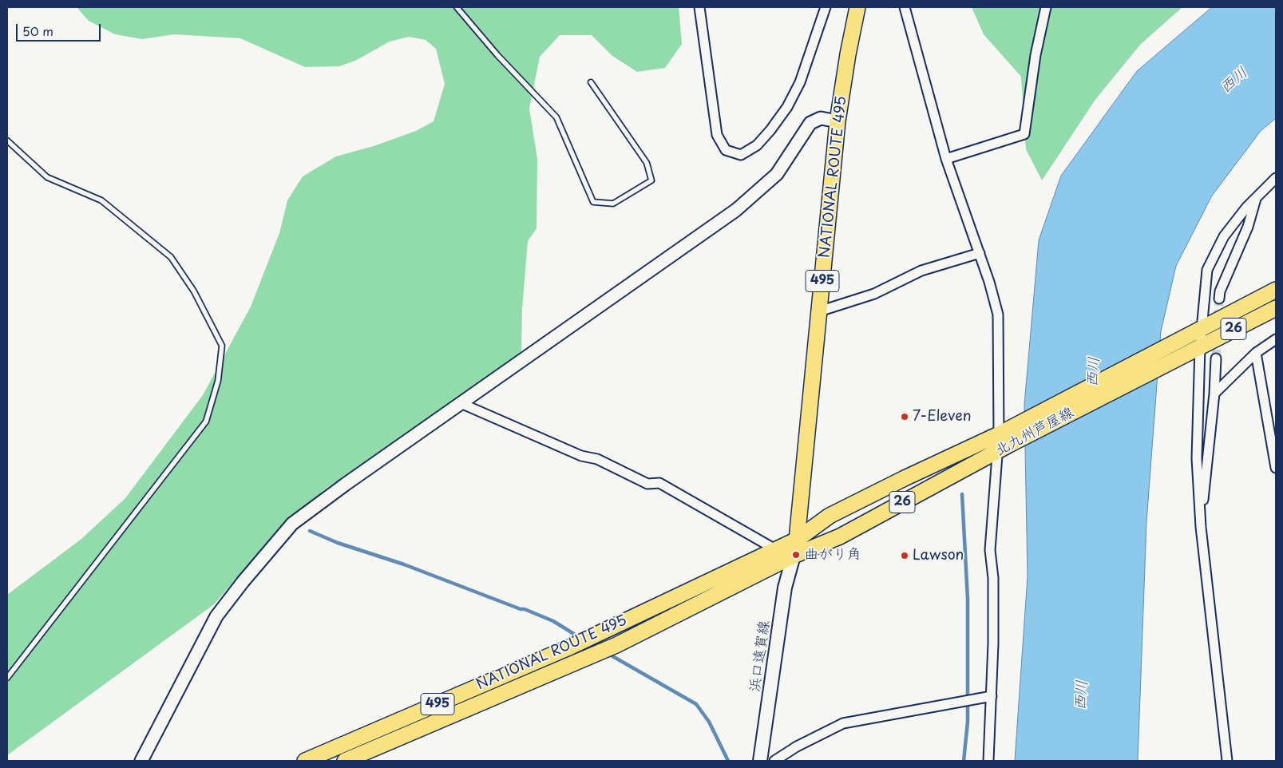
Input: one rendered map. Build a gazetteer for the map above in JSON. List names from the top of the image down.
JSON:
{
  "streets": {
    "main road": [
      "NATIONAL ROUTE 495",
      "495",
      "26",
      "北九州芦屋線",
      "浜口遠賀線"
    ]
  },
  "crossings": [
    ["NATIONAL ROUTE 495", "北九州芦屋線"],
    ["NATIONAL ROUTE 495", "浜口遠賀線"],
    ["北九州芦屋線", "浜口遠賀線"]
  ],
  "water": ["西川"],
  "places": ["7-Eleven", "曲がり角", "Lawson"],
  "scale_bar": "50 m"
}
